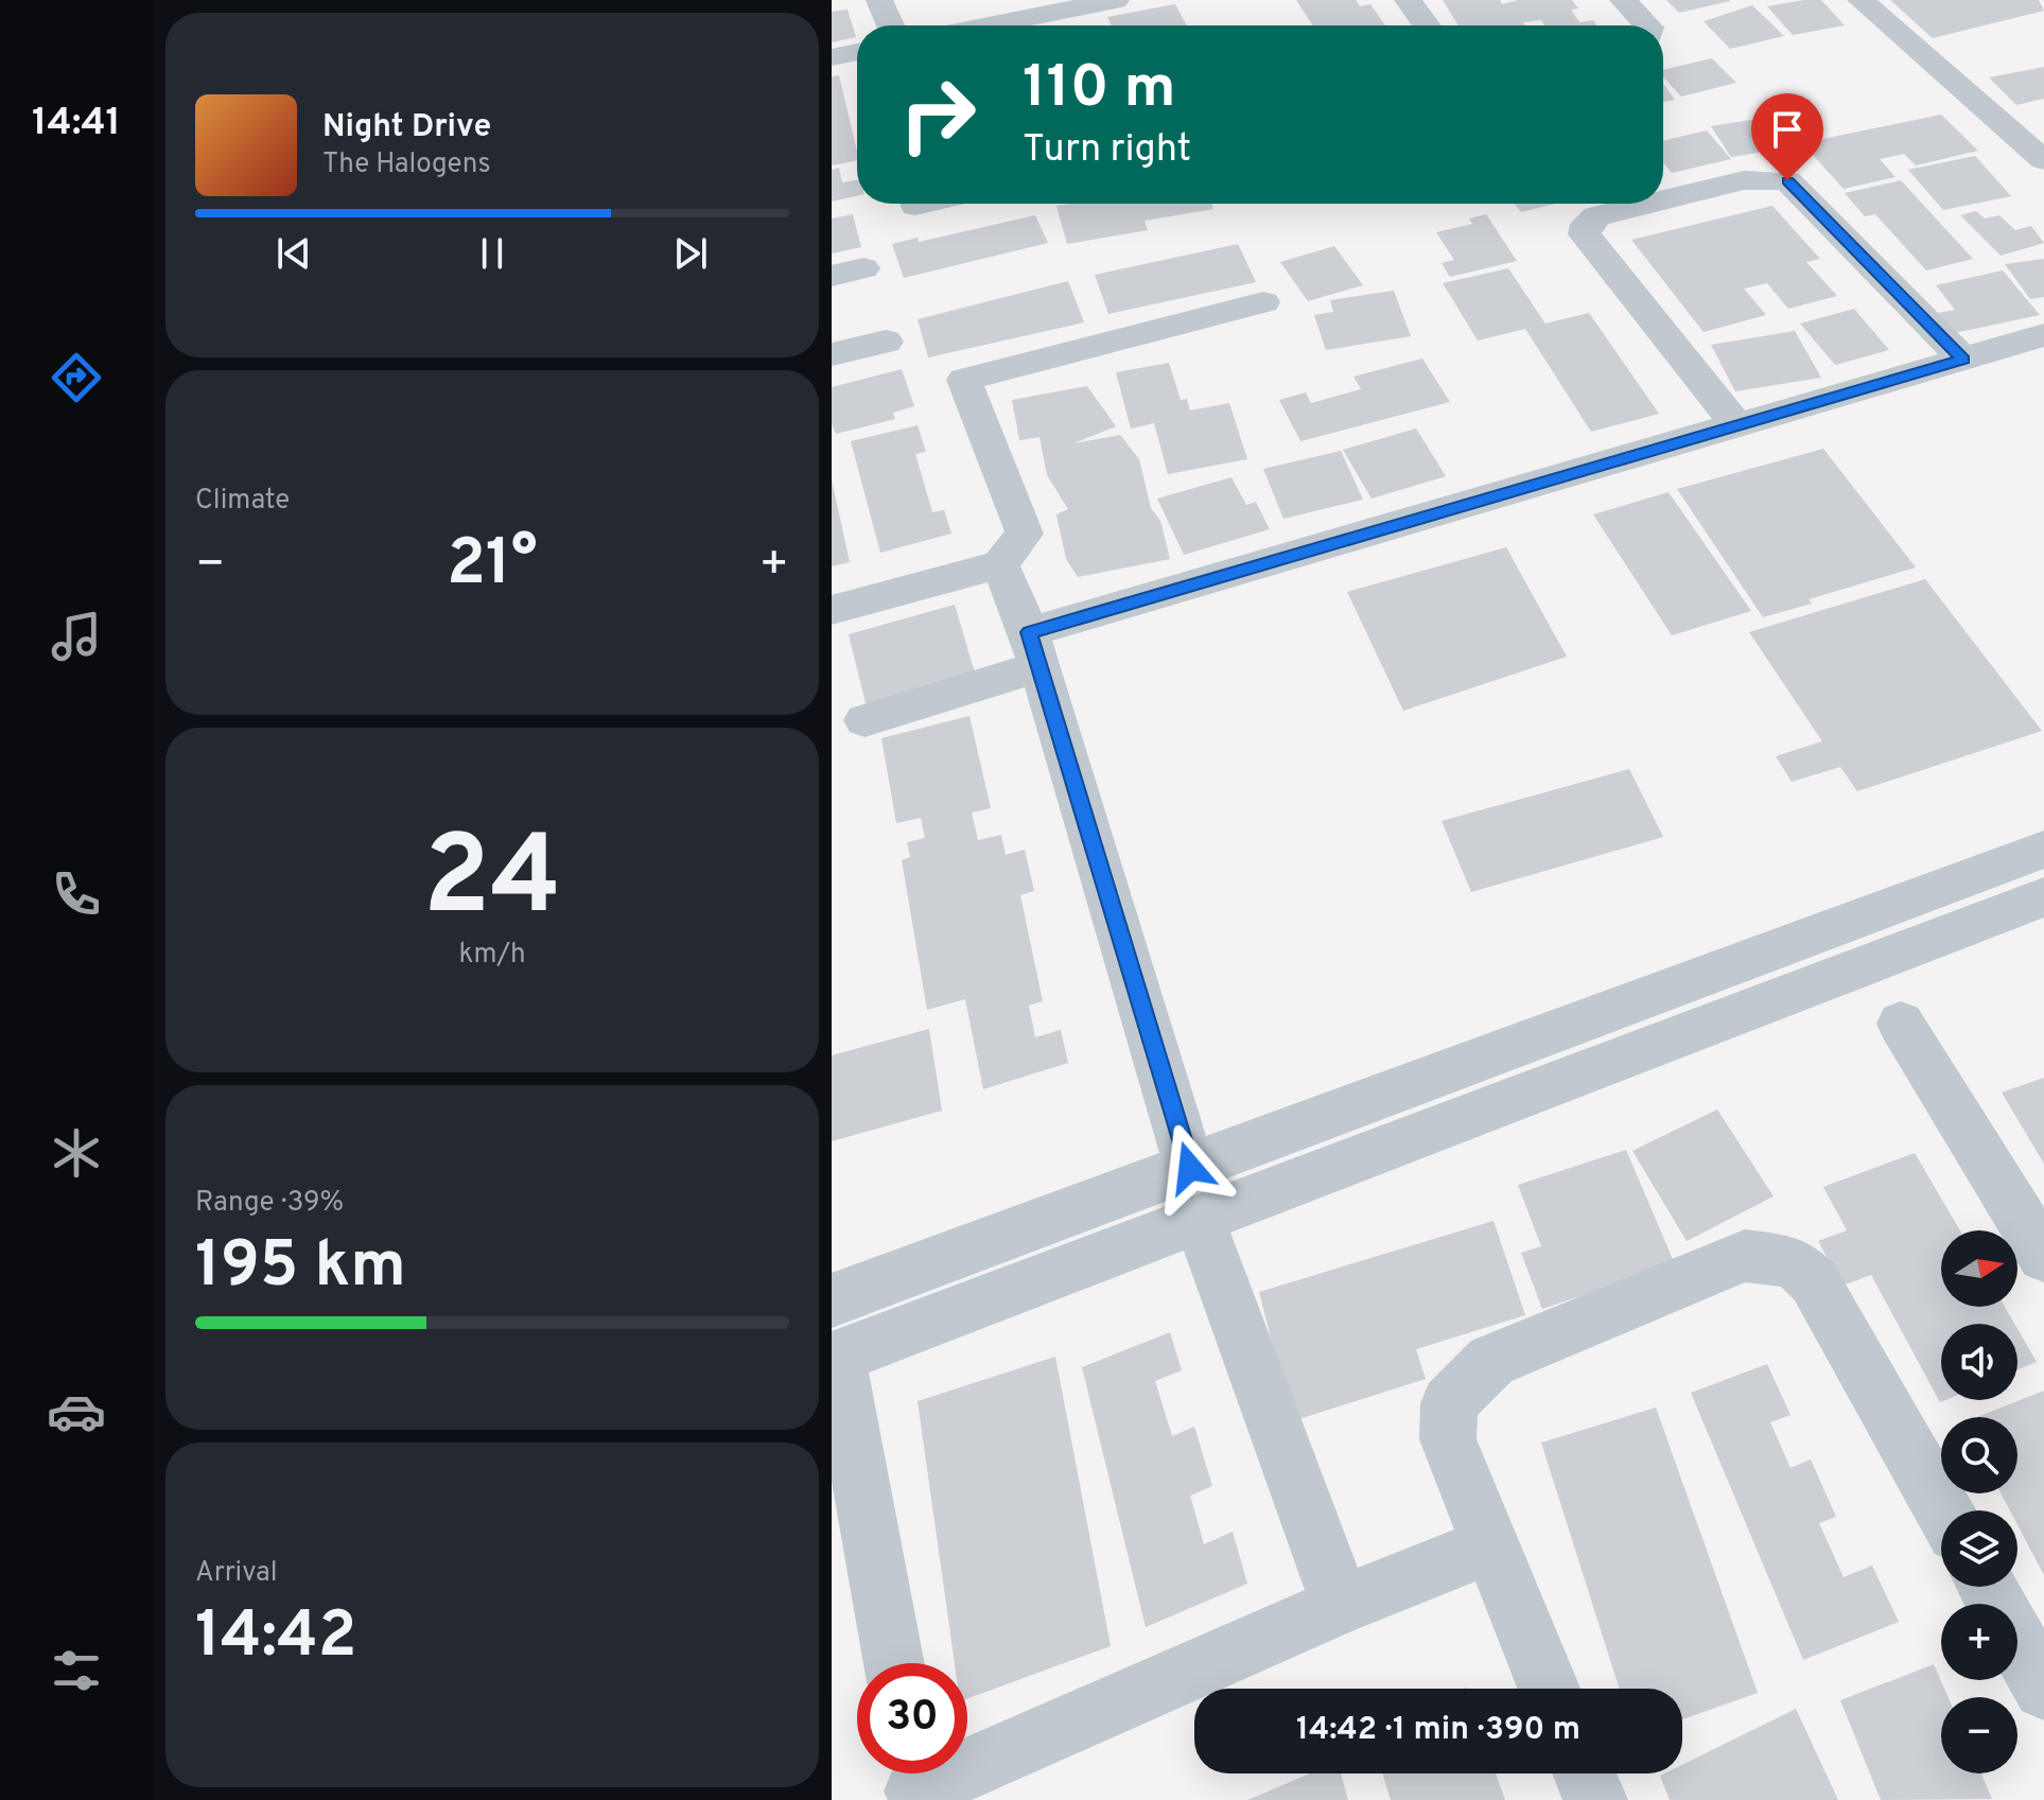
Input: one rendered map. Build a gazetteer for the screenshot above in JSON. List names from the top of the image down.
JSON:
{
  "north": "right",
  "page": {
    "tabs": "14:41",
    "turn": ["110 m", "Turn right"],
    "song": ["Night Drive", "The Halogens"],
    "tile": [
      "Climate",
      ["24", "km/h"],
      ["Range · 39%", "195 km"],
      ["Arrival", "14:42"]
    ],
    "heat": ["−", "21°", "+"],
    "map_buttons": ["+", "−"],
    "limit": "30",
    "trip": "14:42 · 1 min · 390 m"
  }
}
